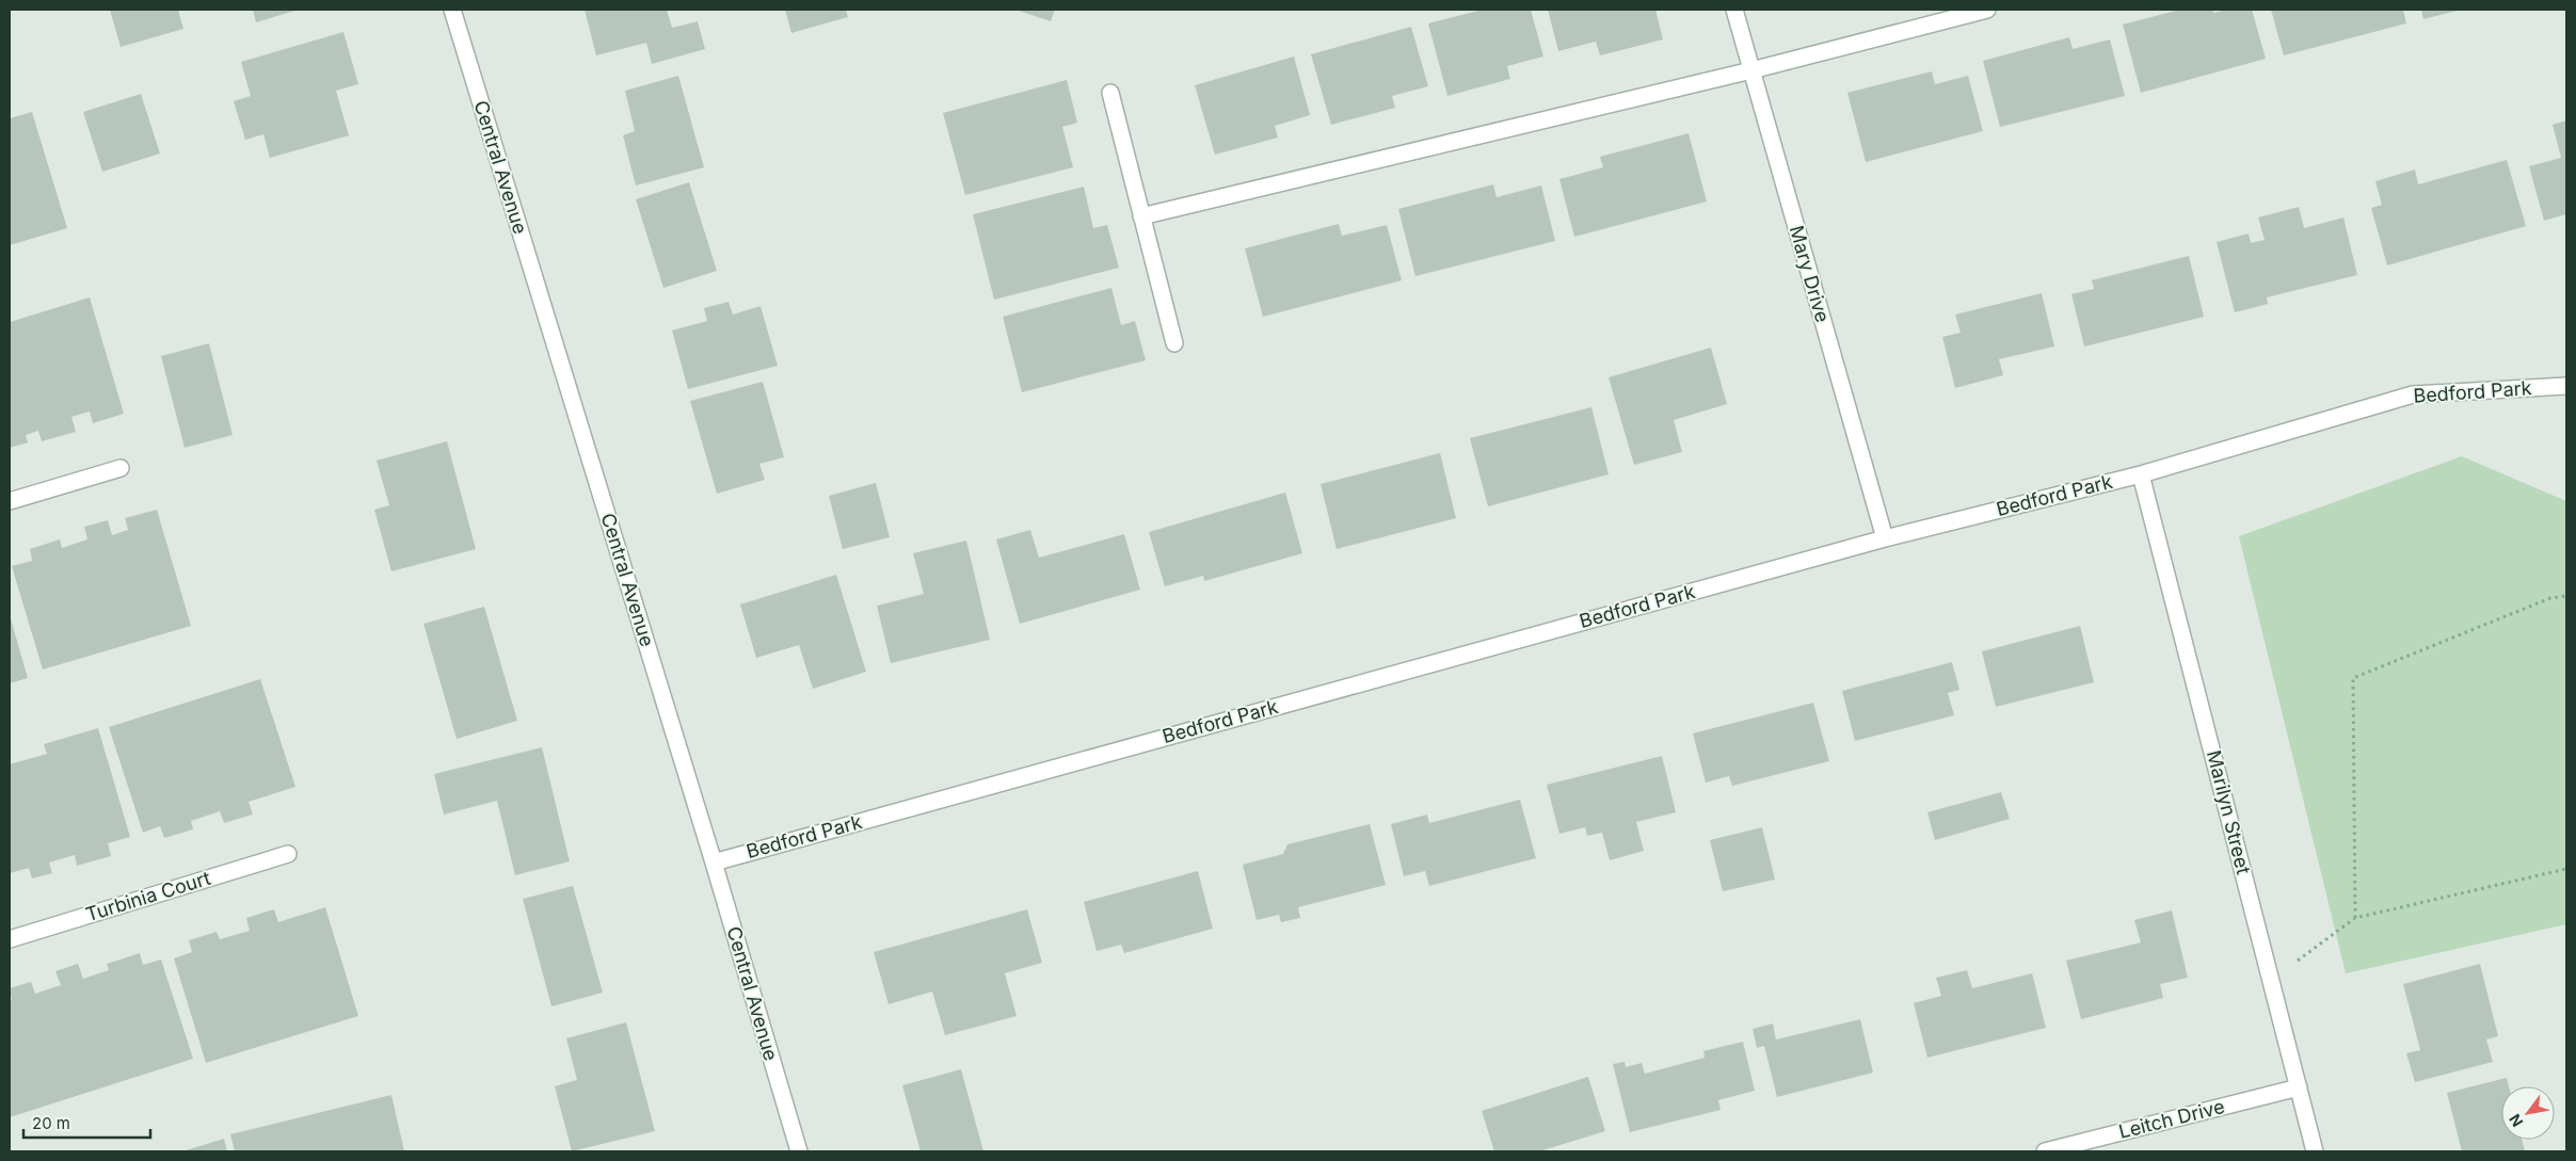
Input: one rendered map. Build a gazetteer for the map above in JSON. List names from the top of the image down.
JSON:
{
  "streets": {
    "street": [
      "Central Avenue",
      "Mary Drive",
      "Bedford Park",
      "Marilyn Street",
      "Turbinia Court",
      "Leitch Drive"
    ]
  },
  "crossings": [
    ["Central Avenue", "Bedford Park"],
    ["Mary Drive", "Bedford Park"],
    ["Bedford Park", "Marilyn Street"],
    ["Marilyn Street", "Leitch Drive"]
  ],
  "scale_bar": "20 m",
  "north": "bottom left"
}
